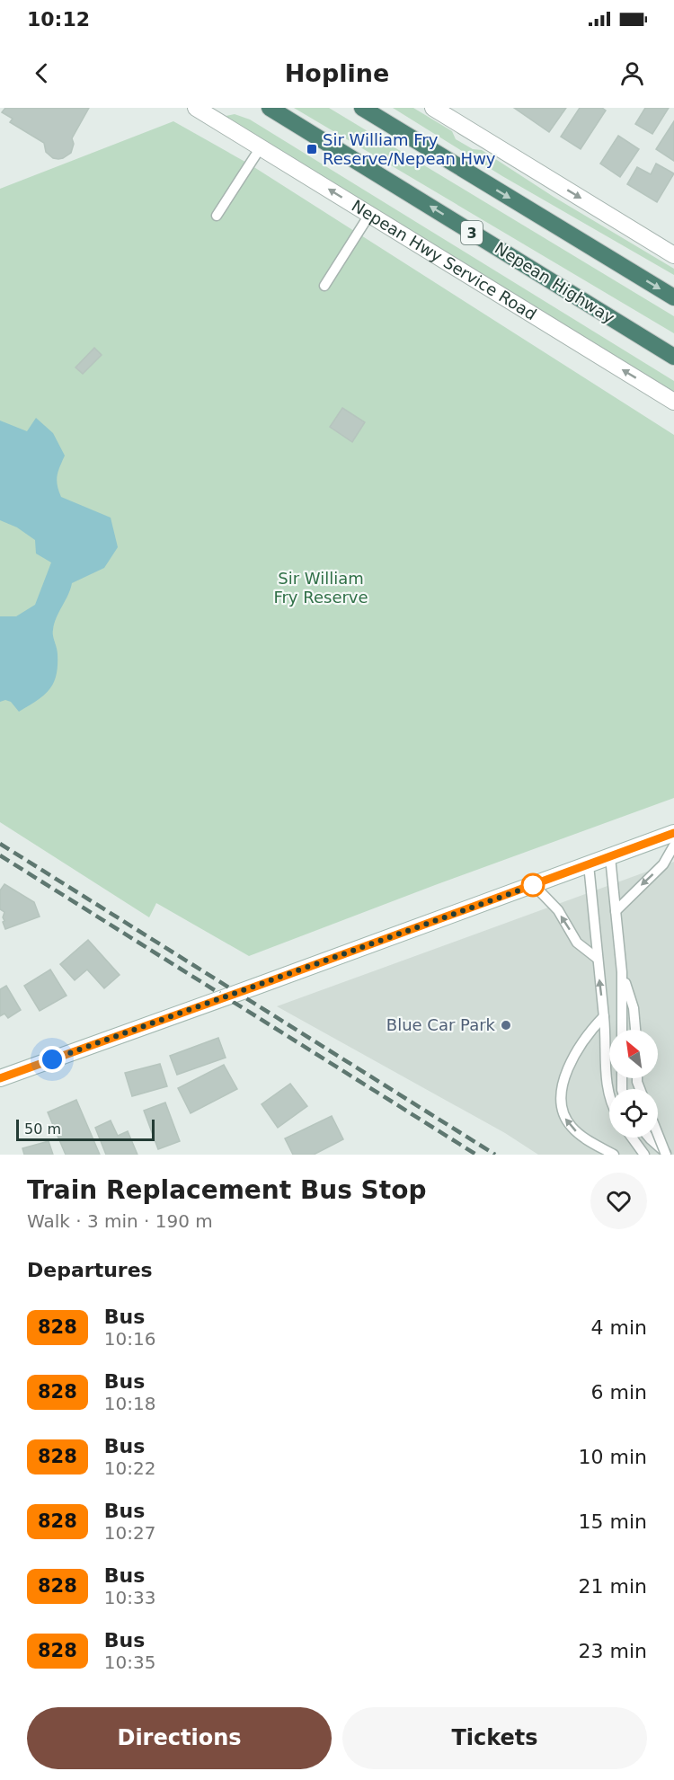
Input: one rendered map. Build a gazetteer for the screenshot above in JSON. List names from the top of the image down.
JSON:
{
  "streets": {
    "highway": ["3", "Nepean Highway"],
    "street": ["Nepean Hwy Service Road"]
  },
  "parks": ["Sir William Fry Reserve"],
  "places": {
    "transit": ["Sir William Fry Reserve/Nepean Hwy"],
    "other": ["Blue Car Park"]
  },
  "lines": ["bus line 828"],
  "scale_bar": "50 m",
  "north": "top left",
  "page": {
    "status": "10:12",
    "header": "Hopline",
    "scale": "50 m",
    "heading": [
      ["Train Replacement Bus Stop", "Walk · 3 min · 190 m"],
      "Departures"
    ],
    "list": [
      {
        "mark": "828",
        "name": "Bus",
        "note": "10:16",
        "value": "4 min"
      },
      {
        "mark": "828",
        "name": "Bus",
        "note": "10:18",
        "value": "6 min"
      },
      {
        "mark": "828",
        "name": "Bus",
        "note": "10:22",
        "value": "10 min"
      },
      {
        "mark": "828",
        "name": "Bus",
        "note": "10:27",
        "value": "15 min"
      },
      {
        "mark": "828",
        "name": "Bus",
        "note": "10:33",
        "value": "21 min"
      },
      {
        "mark": "828",
        "name": "Bus",
        "note": "10:35",
        "value": "23 min"
      }
    ],
    "buttons": ["Directions", "Tickets"]
  }
}
